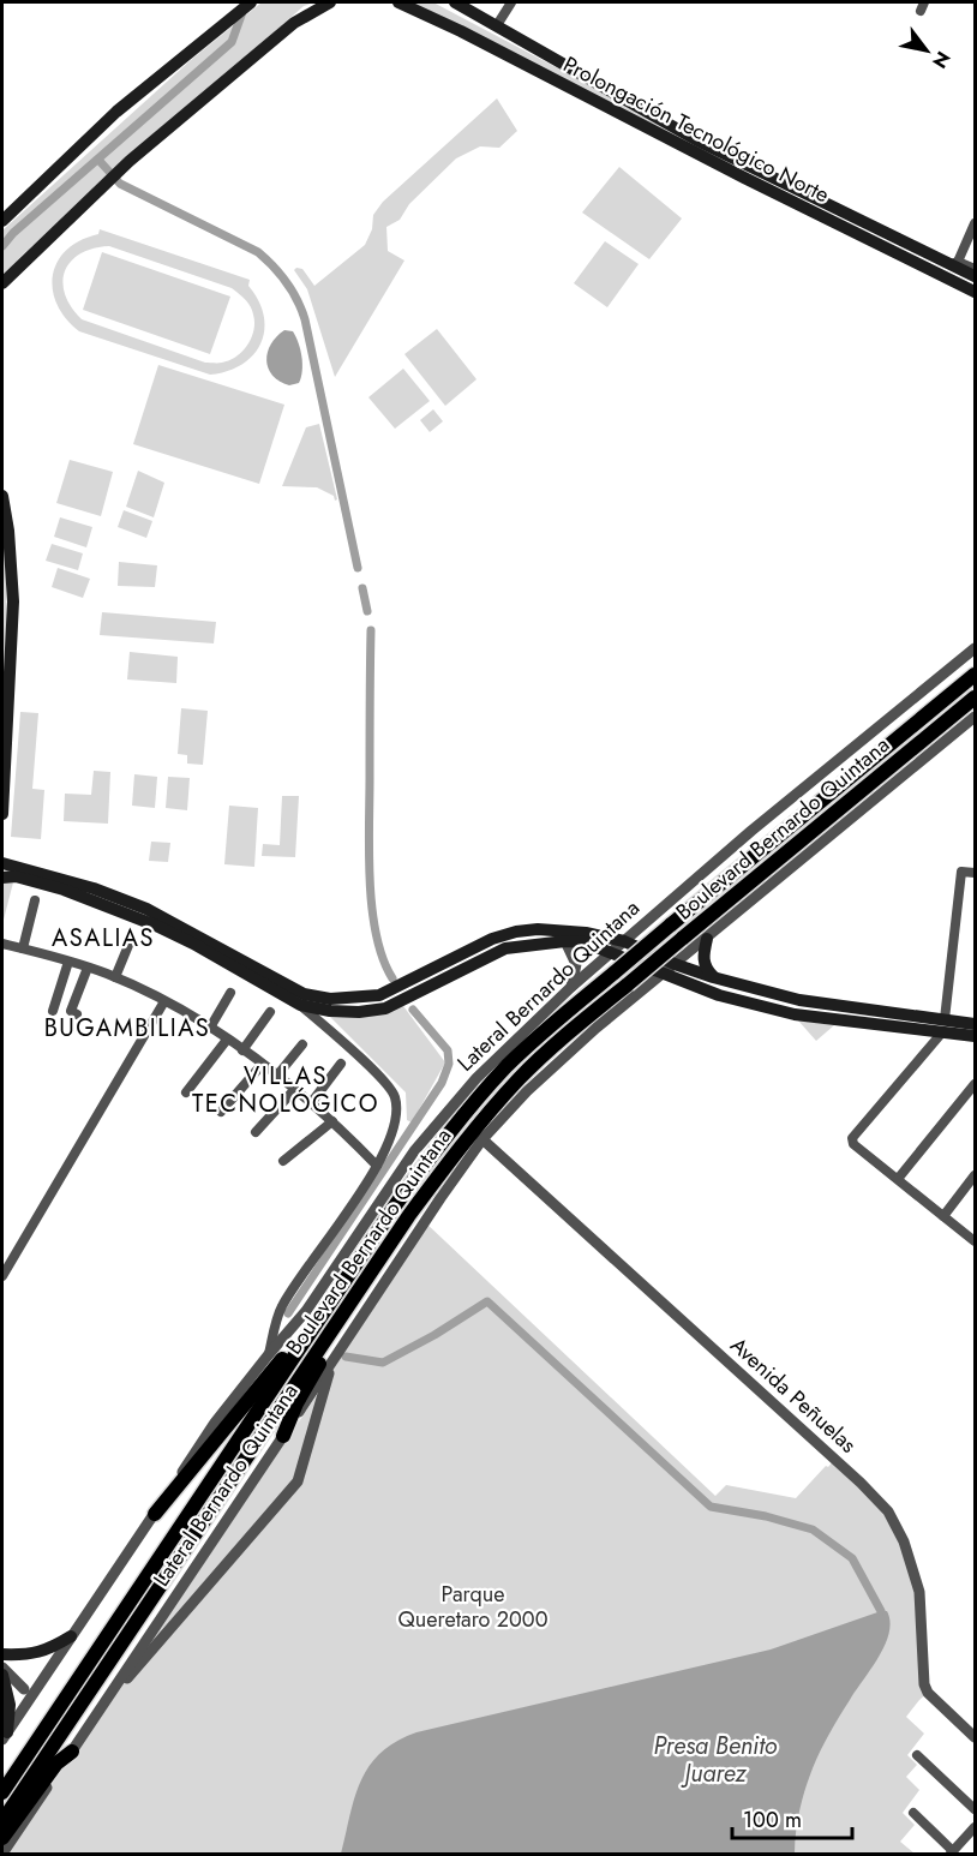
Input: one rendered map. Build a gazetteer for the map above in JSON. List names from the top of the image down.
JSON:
{
  "streets": {
    "main road": ["Prolongación Tecnológico Norte", "Boulevard Bernardo Quintana"],
    "street": ["Lateral Bernardo Quintana", "Avenida Peñuelas"]
  },
  "crossings": [
    ["Boulevard Bernardo Quintana", "Lateral Bernardo Quintana"]
  ],
  "districts": ["ASALIAS", "BUGAMBILIAS", "VILLAS TECNOLÓGICO"],
  "water": ["Presa Benito Juarez"],
  "parks": ["Parque Queretaro 2000"],
  "scale_bar": "100 m",
  "north": "bottom right"
}
